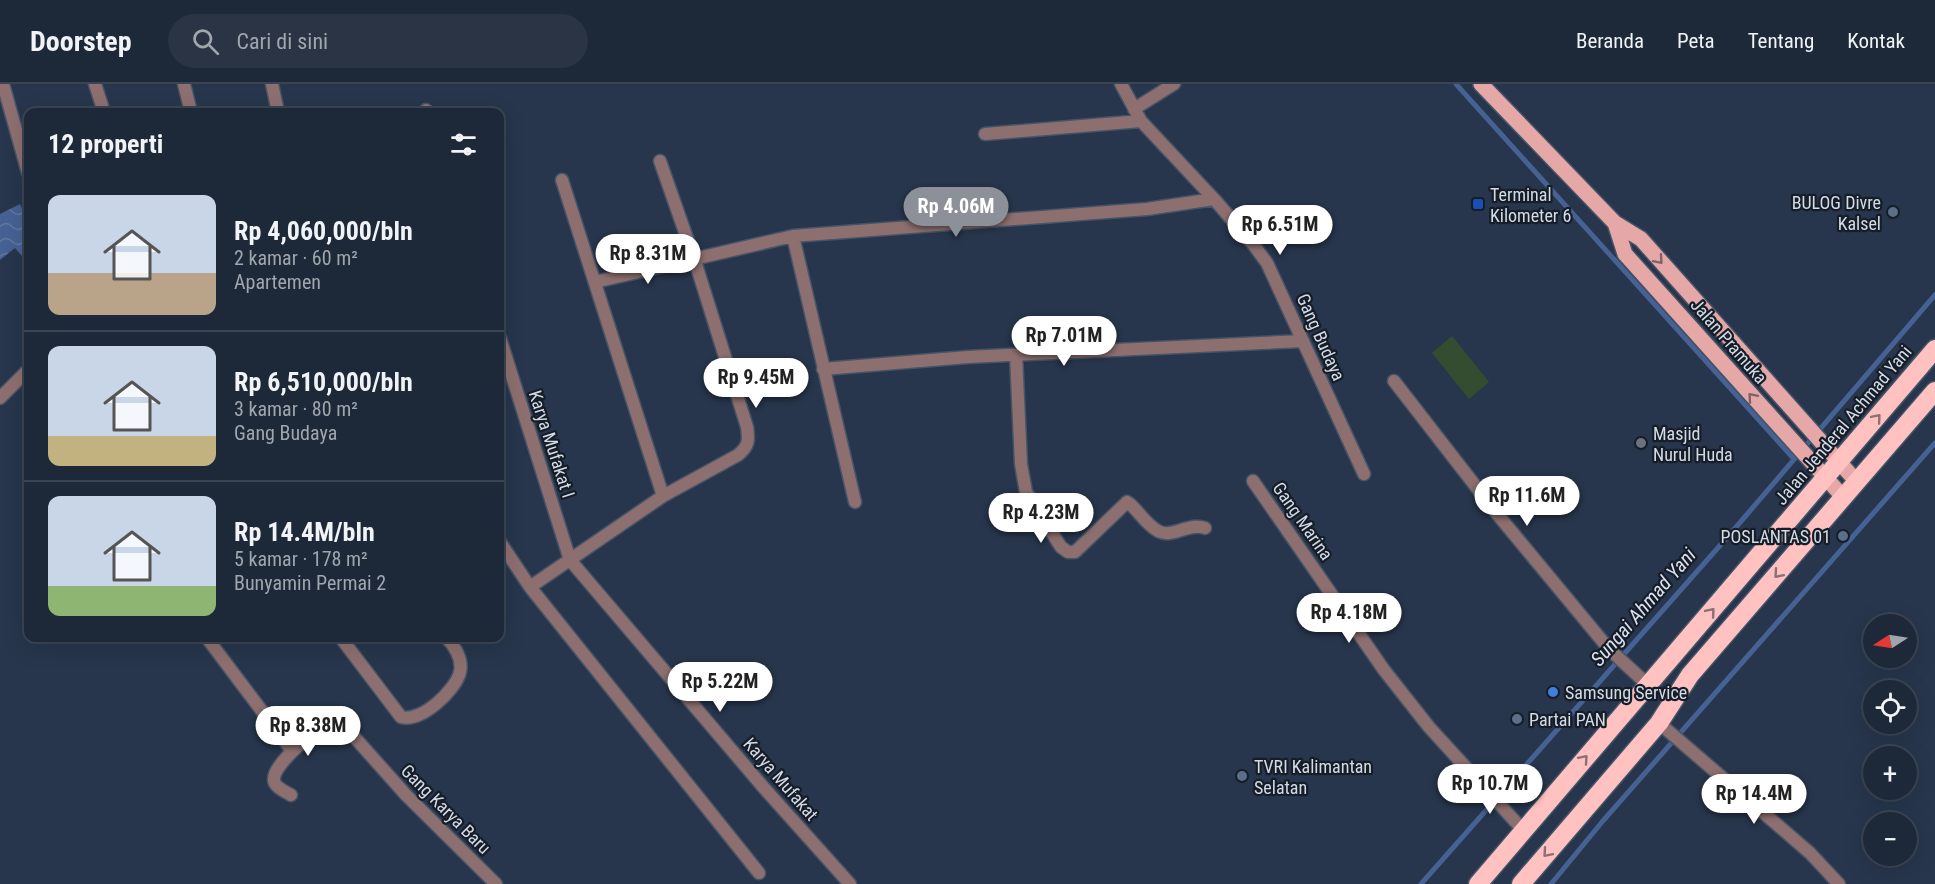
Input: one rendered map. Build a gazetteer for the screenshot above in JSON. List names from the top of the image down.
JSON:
{
  "streets": {
    "highway": ["Jalan Jenderal Achmad Yani"],
    "main road": ["Jalan Pramuka"],
    "street": [
      "Gang Budaya",
      "Karya Mufakat I",
      "Gang Marina",
      "Karya Mufakat",
      "Gang Karya Baru"
    ]
  },
  "crossings": [
    ["Jalan Pramuka", "Jalan Jenderal Achmad Yani"],
    ["Jalan Jenderal Achmad Yani", "Gang Marina"],
    ["Karya Mufakat I", "Karya Mufakat"]
  ],
  "water": ["Sungai Ahmad Yani"],
  "places": {
    "transit": ["Terminal Kilometer 6"],
    "other": [
      "BULOG Divre Kalsel",
      "Masjid Nurul Huda",
      "POSLANTAS 01",
      "Samsung Service",
      "Partai PAN",
      "TVRI Kalimantan Selatan"
    ]
  },
  "north": "left",
  "page": {
    "header": "Doorstep",
    "search": "Cari di sini",
    "nav": [
      "Beranda",
      "Peta",
      "Tentang",
      "Kontak"
    ],
    "heading": "12 properti",
    "list": [
      {
        "name": "Rp 4,060,000/bln",
        "note": "2 kamar · 60 m² · Apartemen"
      },
      {
        "name": "Rp 6,510,000/bln",
        "note": "3 kamar · 80 m² · Gang Budaya"
      },
      {
        "name": "Rp 14.4M/bln",
        "note": "5 kamar · 178 m² · Bunyamin Permai 2"
      }
    ],
    "price": [
      "Rp 4.06M",
      "Rp 6.51M",
      "Rp 8.31M",
      "Rp 7.01M",
      "Rp 9.45M",
      "Rp 11.6M",
      "Rp 4.23M",
      "Rp 4.18M",
      "Rp 5.22M",
      "Rp 8.38M",
      "Rp 10.7M",
      "Rp 14.4M"
    ],
    "map_buttons": ["+", "−"]
  }
}
